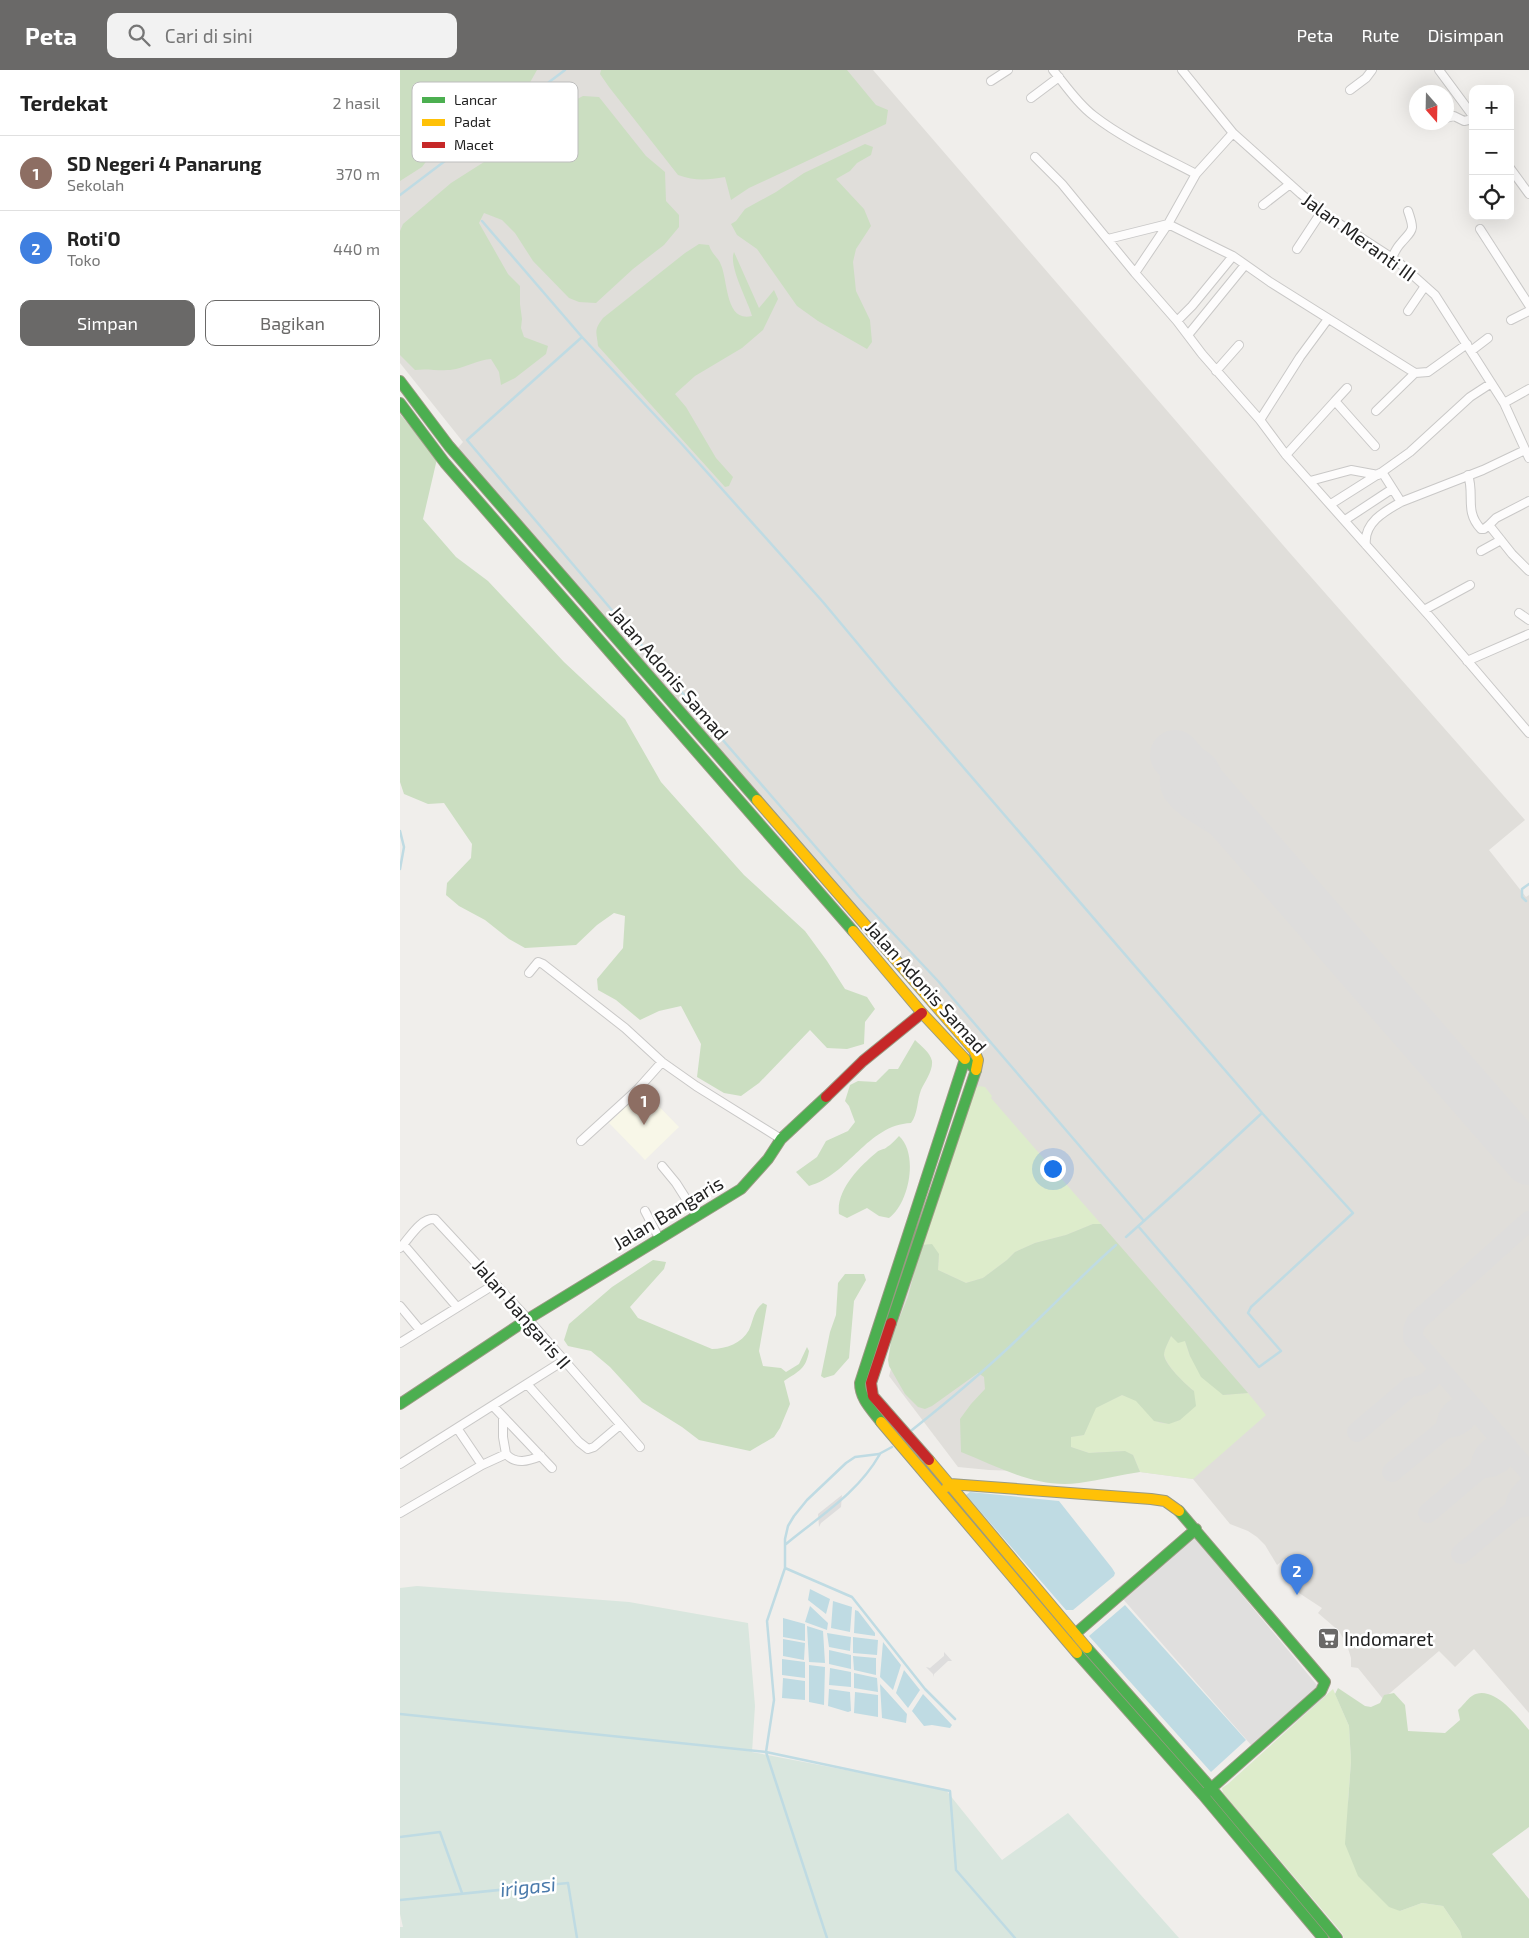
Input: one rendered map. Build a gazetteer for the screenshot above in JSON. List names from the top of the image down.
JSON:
{
  "streets": {
    "main road": ["Jalan Adonis Samad", "Jalan Bangaris"],
    "street": ["Jalan Meranti III", "Jalan bangaris II"]
  },
  "crossings": [
    ["Jalan Adonis Samad", "Jalan Bangaris"],
    ["Jalan Bangaris", "Jalan bangaris II"]
  ],
  "water": ["irigasi"],
  "places": {
    "supermarket": ["Indomaret"]
  },
  "legend": ["Lancar", "Padat", "Macet"],
  "north": "bottom",
  "page": {
    "header": "Peta",
    "search": "Cari di sini",
    "nav": ["Peta", "Rute", "Disimpan"],
    "heading": ["Terdekat", "2 hasil"],
    "map_buttons": ["+", "−"],
    "list": [
      {
        "mark": "1",
        "name": "SD Negeri 4 Panarung",
        "note": "Sekolah",
        "value": "370 m"
      },
      {
        "mark": "2",
        "name": "Roti'O",
        "note": "Toko",
        "value": "440 m"
      }
    ],
    "buttons": ["Simpan", "Bagikan"],
    "pins": ["1", "2"]
  }
}
